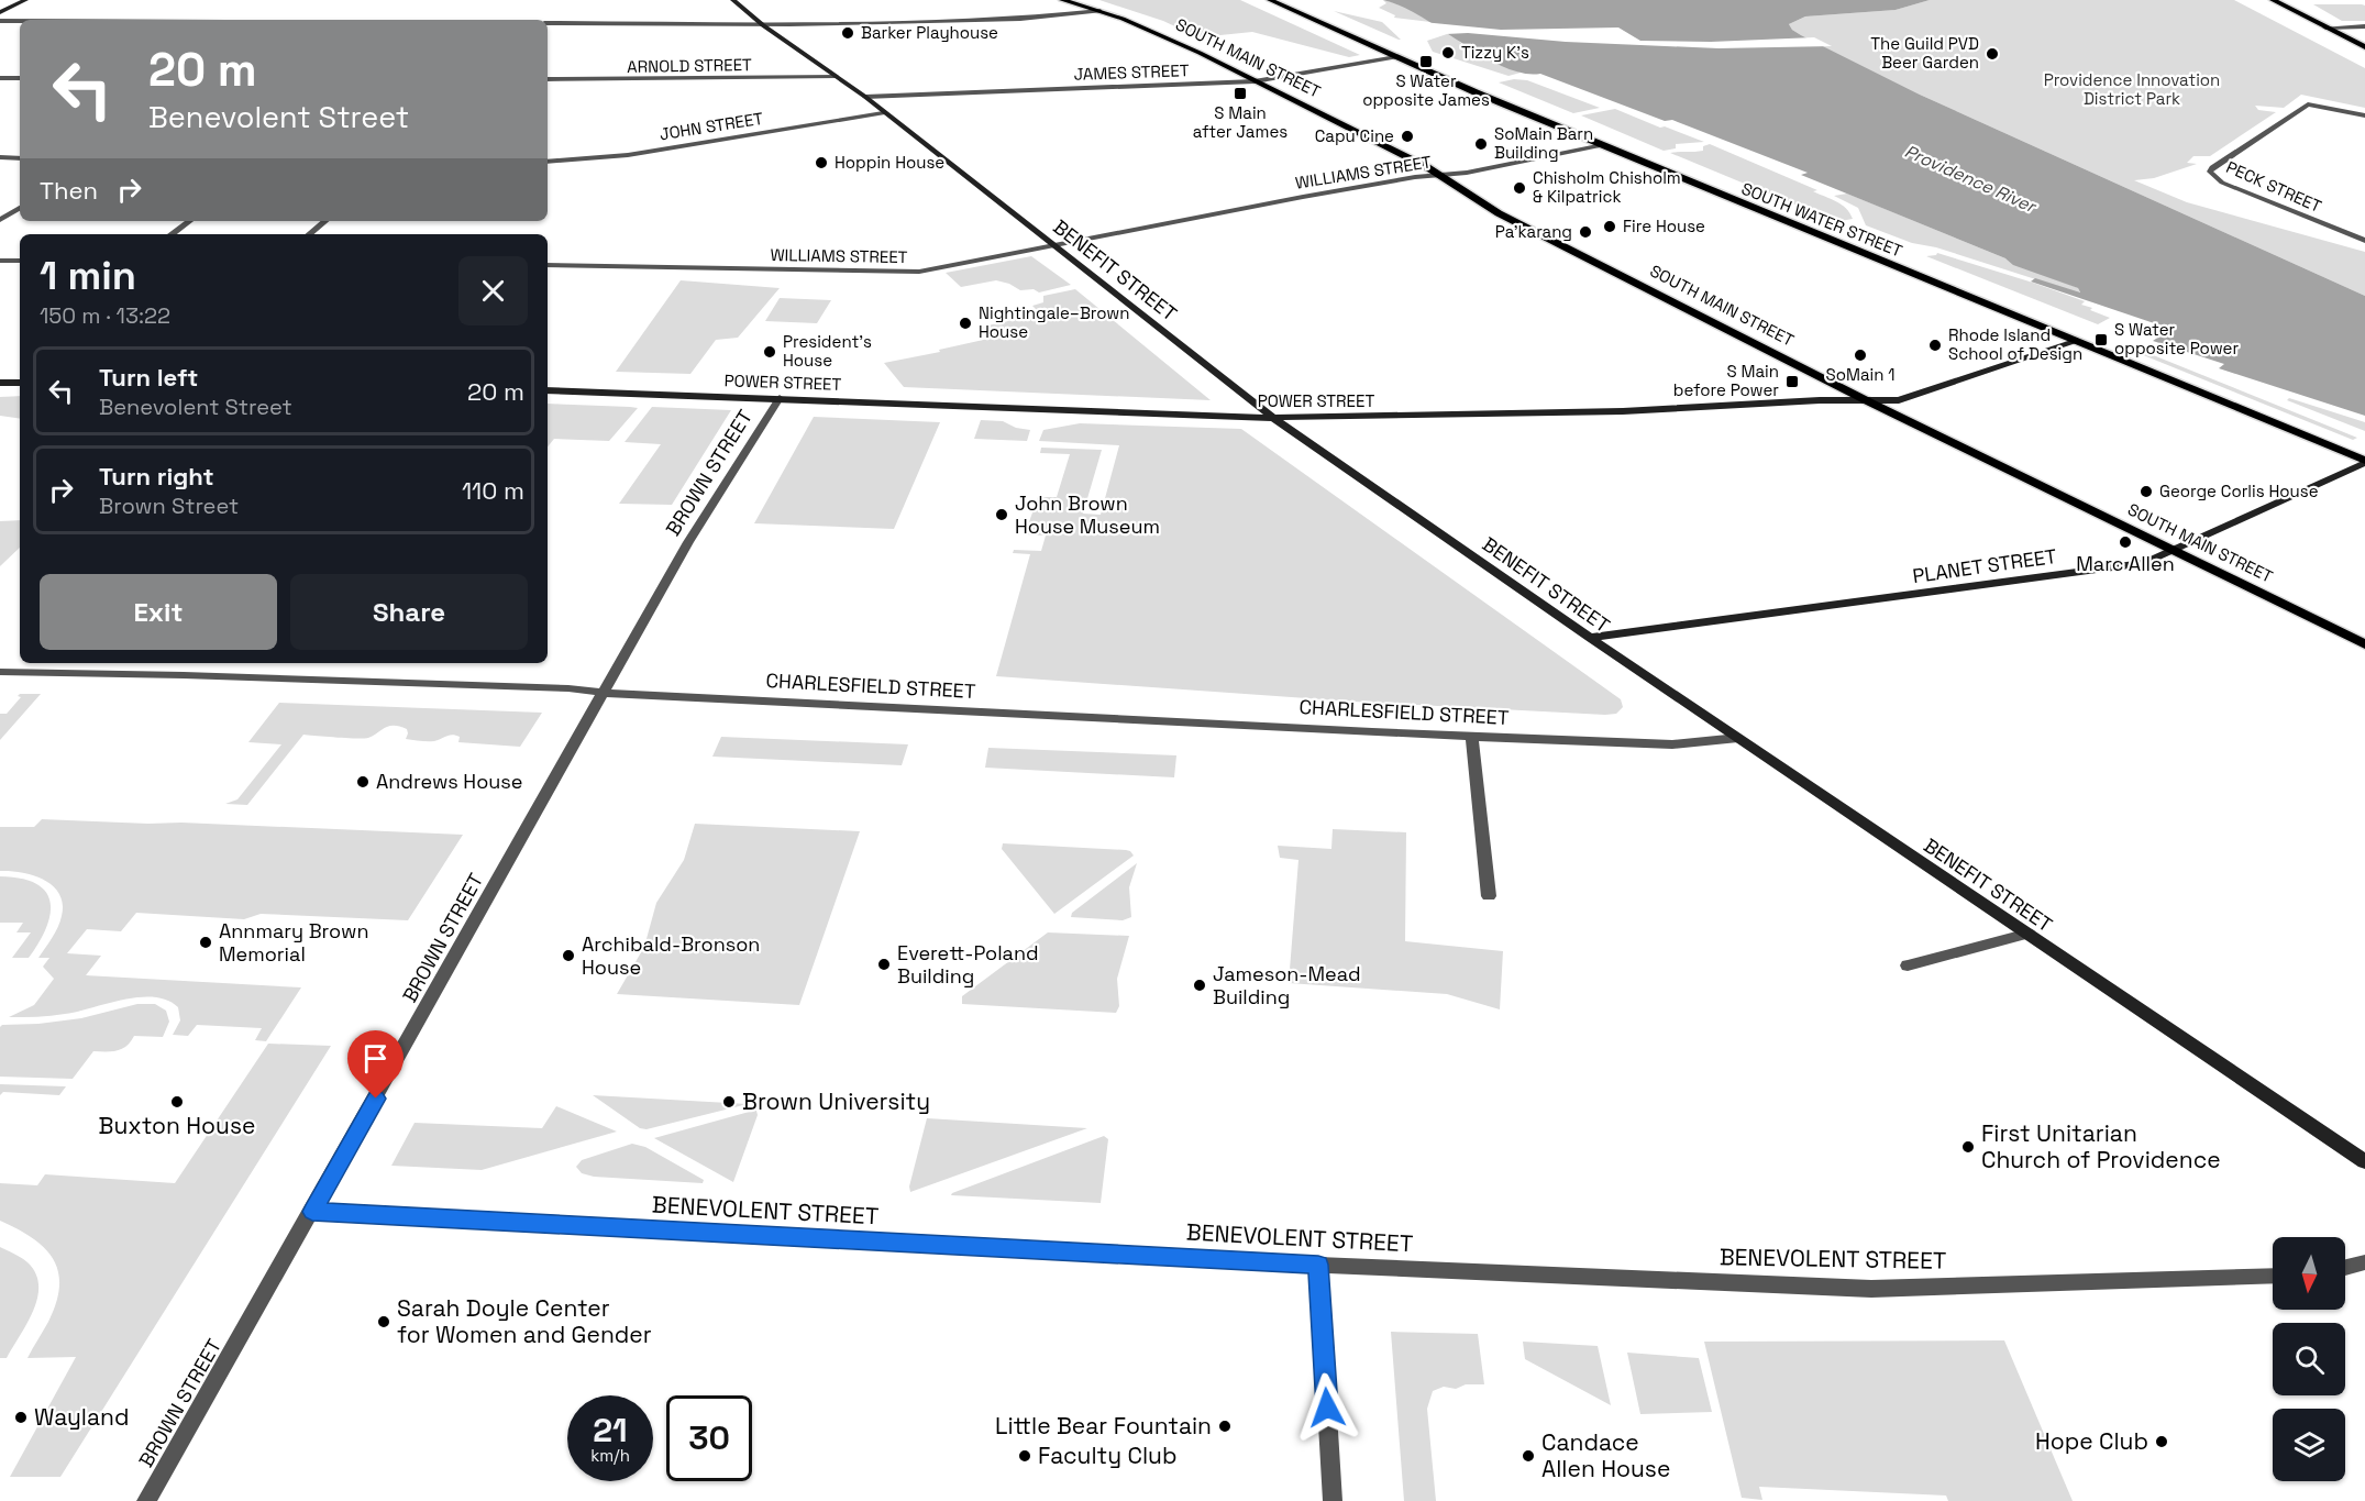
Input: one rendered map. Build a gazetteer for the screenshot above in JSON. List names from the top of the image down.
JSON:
{
  "streets": {
    "main road": ["SOUTH MAIN STREET", "SOUTH WATER STREET"],
    "street": [
      "ARNOLD STREET",
      "JAMES STREET",
      "JOHN STREET",
      "WILLIAMS STREET",
      "PECK STREET",
      "BENEFIT STREET",
      "POWER STREET",
      "BROWN STREET",
      "PLANET STREET",
      "CHARLESFIELD STREET",
      "BENEVOLENT STREET"
    ]
  },
  "crossings": [
    ["SOUTH MAIN STREET", "JAMES STREET"],
    ["SOUTH MAIN STREET", "WILLIAMS STREET"],
    ["SOUTH MAIN STREET", "POWER STREET"],
    ["SOUTH MAIN STREET", "PLANET STREET"],
    ["ARNOLD STREET", "BENEFIT STREET"],
    ["JAMES STREET", "SOUTH WATER STREET"],
    ["JAMES STREET", "BENEFIT STREET"],
    ["JOHN STREET", "BENEFIT STREET"],
    ["WILLIAMS STREET", "SOUTH WATER STREET"],
    ["WILLIAMS STREET", "BENEFIT STREET"],
    ["SOUTH WATER STREET", "POWER STREET"],
    ["SOUTH WATER STREET", "PLANET STREET"],
    ["BENEFIT STREET", "POWER STREET"],
    ["BENEFIT STREET", "PLANET STREET"],
    ["BENEFIT STREET", "CHARLESFIELD STREET"],
    ["POWER STREET", "BROWN STREET"],
    ["BROWN STREET", "CHARLESFIELD STREET"],
    ["BROWN STREET", "BENEVOLENT STREET"]
  ],
  "water": ["Providence River"],
  "parks": ["Providence Innovation District Park"],
  "places": {
    "other": [
      "Barker Playhouse",
      "Tizzy K's",
      "The Guild PVD Beer Garden",
      "Capu Cine",
      "SoMain Barn Building",
      "Hoppin House",
      "Chisholm Chisholm & Kilpatrick",
      "Fire House",
      "Pa’karang",
      "Nightingale–Brown House",
      "Rhode Island School of Design",
      "President's House",
      "SoMain 1",
      "George Corlis House",
      "John Brown House Museum",
      "Marc Allen",
      "Andrews House",
      "Annmary Brown Memorial",
      "Archibald-Bronson House",
      "Everett-Poland Building",
      "Jameson-Mead Building",
      "Buxton House",
      "Brown University",
      "First Unitarian Church of Providence",
      "Sarah Doyle Center for Women and Gender",
      "Wayland",
      "Little Bear Fountain",
      "Hope Club",
      "Faculty Club",
      "Candace Allen House"
    ],
    "transit": [
      "S Water opposite James",
      "S Main after James",
      "S Water opposite Power",
      "S Main before Power"
    ]
  },
  "north": "bottom",
  "page": {
    "turn": ["20 m", "Benevolent Street"],
    "then": "Then",
    "heading": ["1 min", "150 m · 13:22"],
    "list": [
      {
        "name": "Turn left",
        "note": "Benevolent Street",
        "value": "20 m"
      },
      {
        "name": "Turn right",
        "note": "Brown Street",
        "value": "110 m"
      }
    ],
    "buttons": ["Exit", "Share"],
    "speed": "21 km/h",
    "limit": "30"
  }
}
